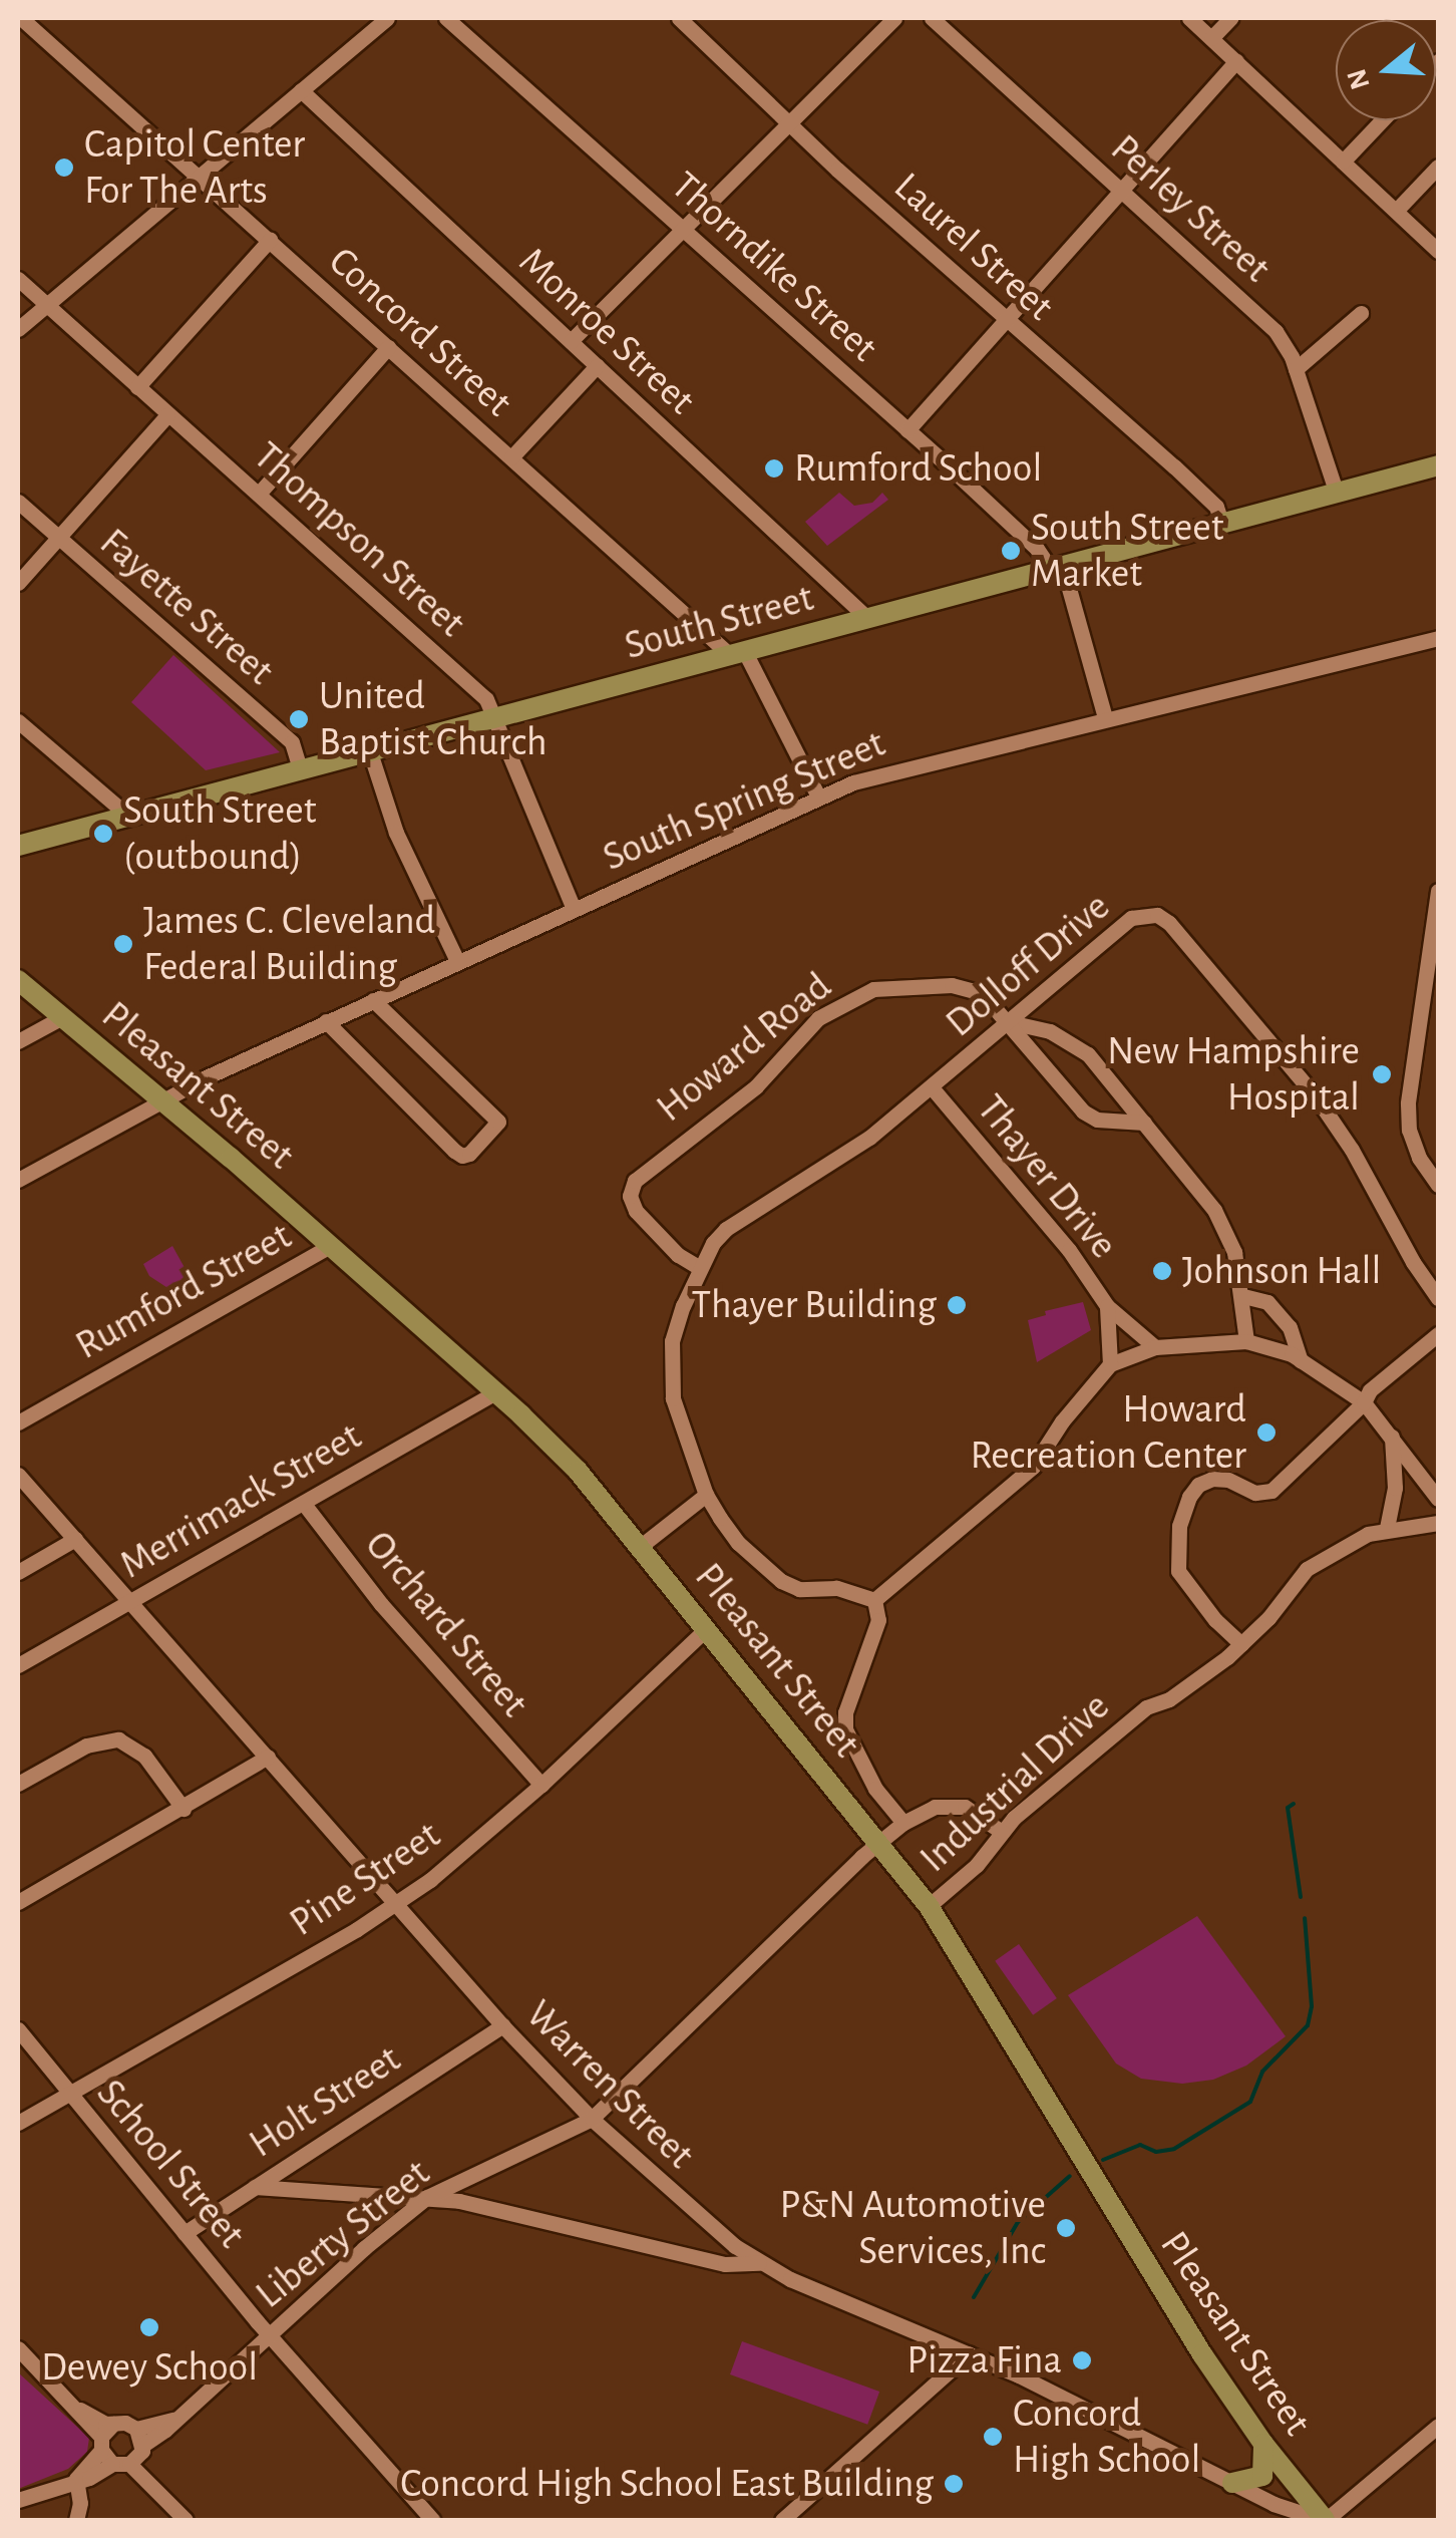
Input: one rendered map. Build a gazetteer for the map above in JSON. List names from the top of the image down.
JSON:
{
  "streets": {
    "main road": ["South Street", "Pleasant Street"],
    "street": [
      "Perley Street",
      "Laurel Street",
      "Thorndike Street",
      "Monroe Street",
      "Concord Street",
      "Thompson Street",
      "Fayette Street",
      "South Spring Street",
      "Dolloff Drive",
      "Howard Road",
      "Thayer Drive",
      "Rumford Street",
      "Merrimack Street",
      "Orchard Street",
      "Industrial Drive",
      "Pine Street",
      "Warren Street",
      "Holt Street",
      "School Street",
      "Liberty Street"
    ]
  },
  "crossings": [
    ["Perley Street", "South Street"],
    ["Laurel Street", "South Street"],
    ["Thorndike Street", "South Street"],
    ["Thorndike Street", "South Spring Street"],
    ["Monroe Street", "South Street"],
    ["Concord Street", "South Street"],
    ["Concord Street", "South Spring Street"],
    ["Thompson Street", "South Street"],
    ["Thompson Street", "South Spring Street"],
    ["Fayette Street", "South Street"],
    ["South Spring Street", "Pleasant Street"],
    ["Dolloff Drive", "Howard Road"],
    ["Dolloff Drive", "Thayer Drive"],
    ["Pleasant Street", "Rumford Street"],
    ["Pleasant Street", "Merrimack Street"],
    ["Pleasant Street", "Industrial Drive"],
    ["Pleasant Street", "Pine Street"],
    ["Pleasant Street", "Warren Street"],
    ["Pleasant Street", "Liberty Street"],
    ["Merrimack Street", "Orchard Street"],
    ["Merrimack Street", "Warren Street"],
    ["Orchard Street", "Pine Street"],
    ["Pine Street", "Warren Street"],
    ["Pine Street", "School Street"],
    ["Warren Street", "Holt Street"],
    ["Warren Street", "Liberty Street"],
    ["Holt Street", "School Street"],
    ["School Street", "Liberty Street"]
  ],
  "places": [
    "Capitol Center For The Arts",
    "Rumford School",
    "South Street Market",
    "United Baptist Church",
    "South Street (outbound)",
    "James C. Cleveland Federal Building",
    "New Hampshire Hospital",
    "Johnson Hall",
    "Thayer Building",
    "Howard Recreation Center",
    "P&N Automotive Services, Inc",
    "Dewey School",
    "Pizza Fina",
    "Concord High School",
    "Concord High School East Building"
  ],
  "north": "left"
}
